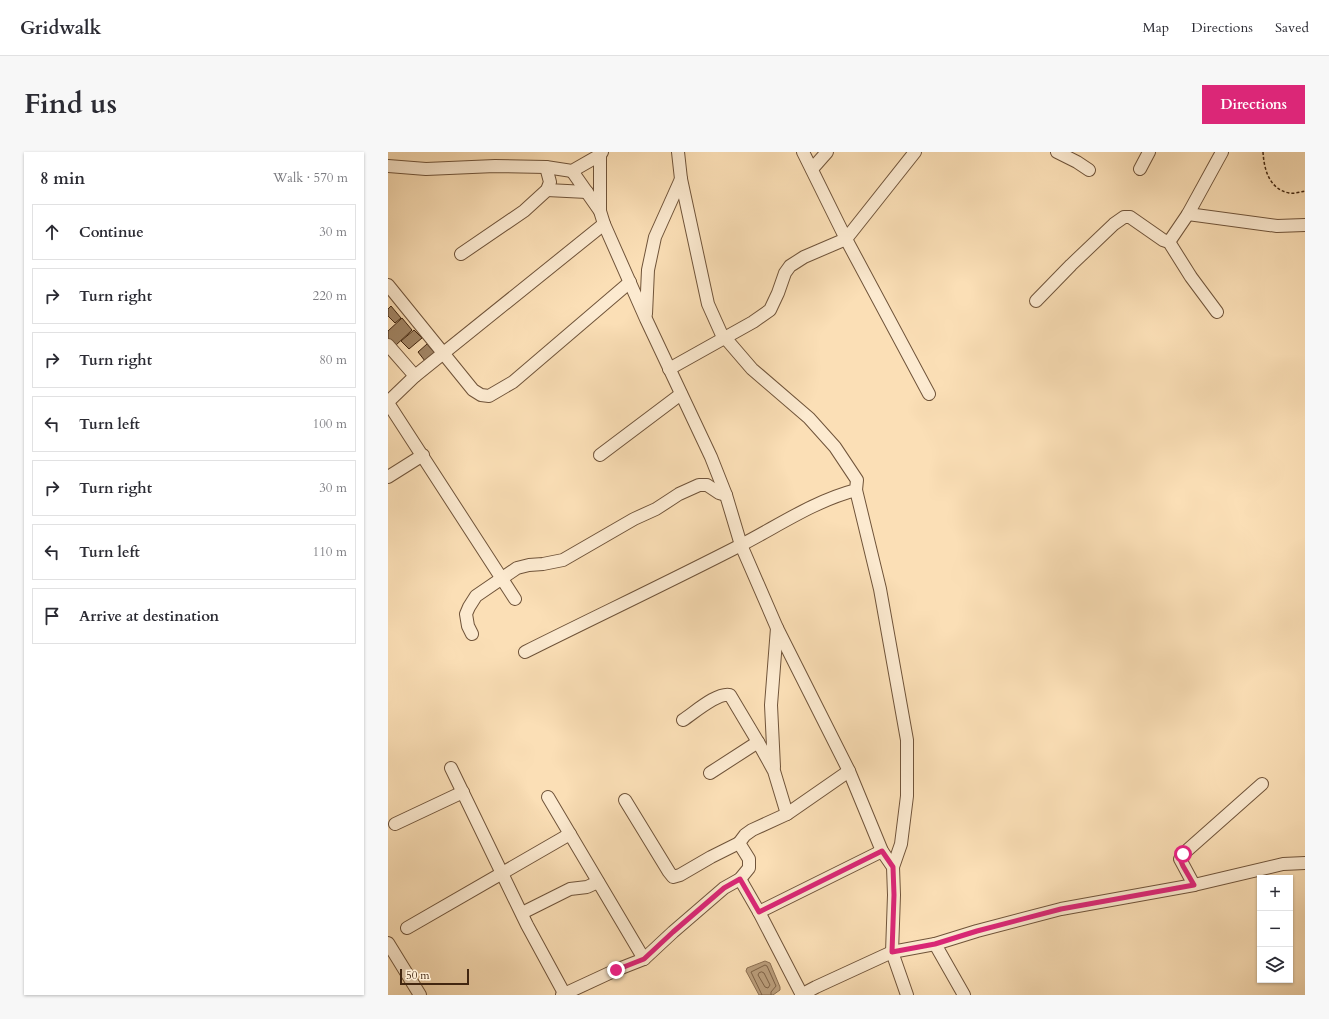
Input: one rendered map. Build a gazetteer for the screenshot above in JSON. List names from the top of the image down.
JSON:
{
  "scale_bar": "50 m",
  "page": {
    "header": "Gridwalk",
    "nav": ["Map", "Directions", "Saved"],
    "title": "Find us",
    "buttons": "Directions",
    "heading": ["8 min", "Walk · 570 m"],
    "list": [
      ["Continue", "30 m"],
      ["Turn right", "220 m"],
      ["Turn right", "80 m"],
      ["Turn left", "100 m"],
      ["Turn right", "30 m"],
      ["Turn left", "110 m"],
      "Arrive at destination"
    ],
    "map_buttons": ["+", "−"],
    "scale": "50 m"
  }
}
